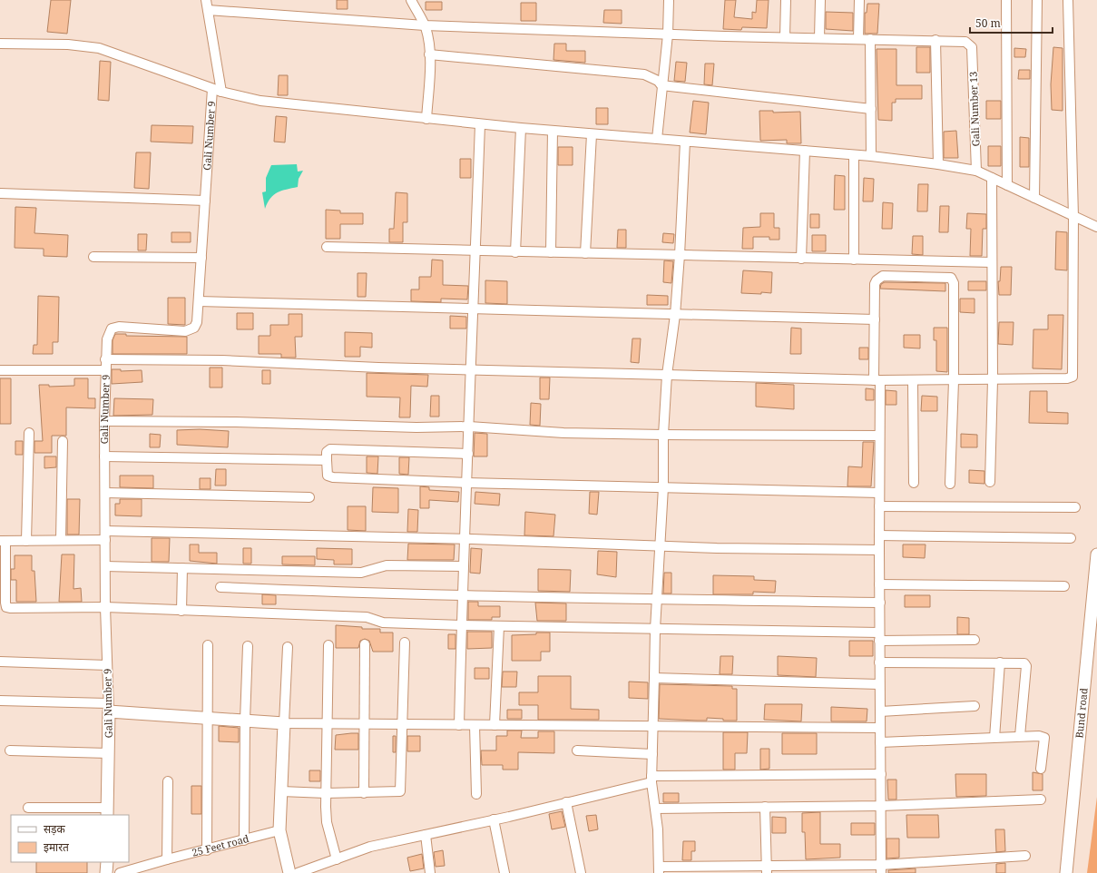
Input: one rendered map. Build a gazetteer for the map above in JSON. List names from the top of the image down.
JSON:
{
  "streets": {
    "street": [
      "Gali Number 13",
      "Gali Number 9",
      "Bund road",
      "25 Feet road"
    ]
  },
  "legend": ["सड़क", "इमारत"],
  "scale_bar": "50 m"
}
